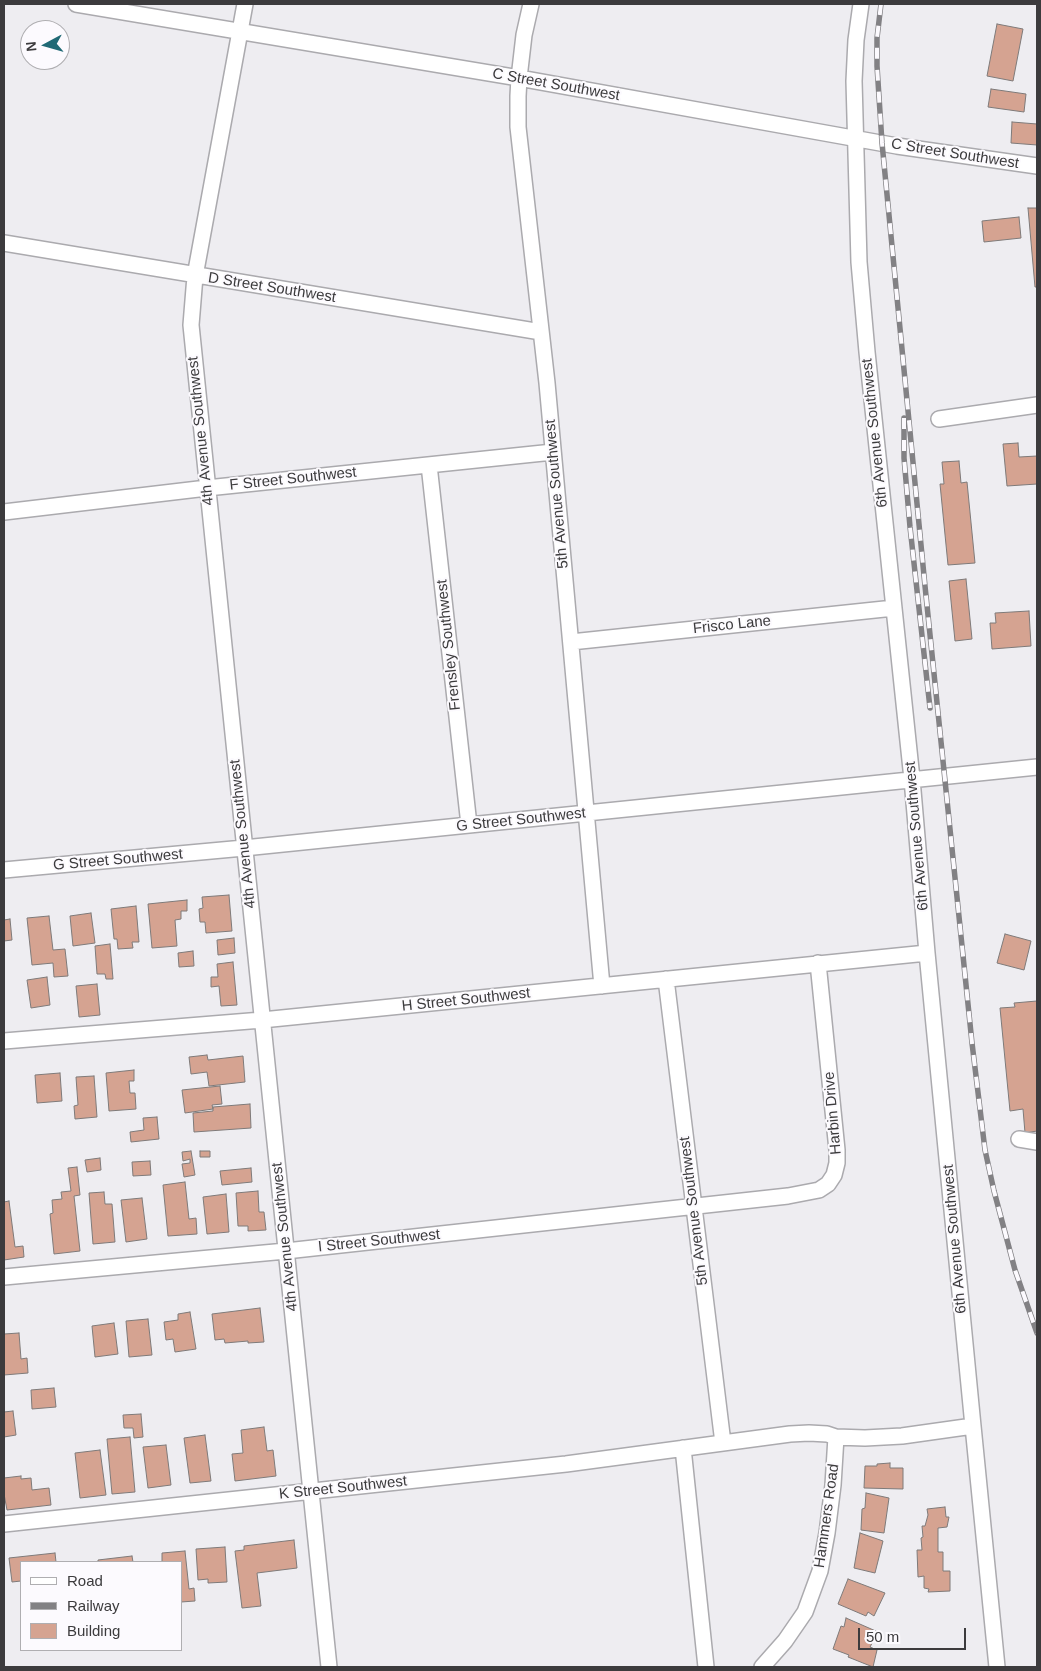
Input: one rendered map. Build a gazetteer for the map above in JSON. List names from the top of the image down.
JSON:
{
  "streets": {
    "street": [
      "C Street Southwest",
      "D Street Southwest",
      "4th Avenue Southwest",
      "6th Avenue Southwest",
      "F Street Southwest",
      "5th Avenue Southwest",
      "Frisco Lane",
      "Frensley Southwest",
      "G Street Southwest",
      "H Street Southwest",
      "Harbin Drive",
      "I Street Southwest",
      "K Street Southwest",
      "Hammers Road"
    ]
  },
  "crossings": [
    ["C Street Southwest", "4th Avenue Southwest"],
    ["C Street Southwest", "6th Avenue Southwest"],
    ["C Street Southwest", "5th Avenue Southwest"],
    ["D Street Southwest", "4th Avenue Southwest"],
    ["D Street Southwest", "5th Avenue Southwest"],
    ["4th Avenue Southwest", "F Street Southwest"],
    ["4th Avenue Southwest", "G Street Southwest"],
    ["4th Avenue Southwest", "H Street Southwest"],
    ["4th Avenue Southwest", "I Street Southwest"],
    ["4th Avenue Southwest", "K Street Southwest"],
    ["6th Avenue Southwest", "Frisco Lane"],
    ["6th Avenue Southwest", "G Street Southwest"],
    ["6th Avenue Southwest", "H Street Southwest"],
    ["F Street Southwest", "5th Avenue Southwest"],
    ["F Street Southwest", "Frensley Southwest"],
    ["5th Avenue Southwest", "Frisco Lane"],
    ["5th Avenue Southwest", "G Street Southwest"],
    ["5th Avenue Southwest", "H Street Southwest"],
    ["5th Avenue Southwest", "Harbin Drive"],
    ["5th Avenue Southwest", "I Street Southwest"],
    ["5th Avenue Southwest", "K Street Southwest"],
    ["Frensley Southwest", "G Street Southwest"],
    ["H Street Southwest", "Harbin Drive"],
    ["Harbin Drive", "I Street Southwest"]
  ],
  "legend": ["Road", "Railway", "Building"],
  "scale_bar": "50 m",
  "north": "left"
}
